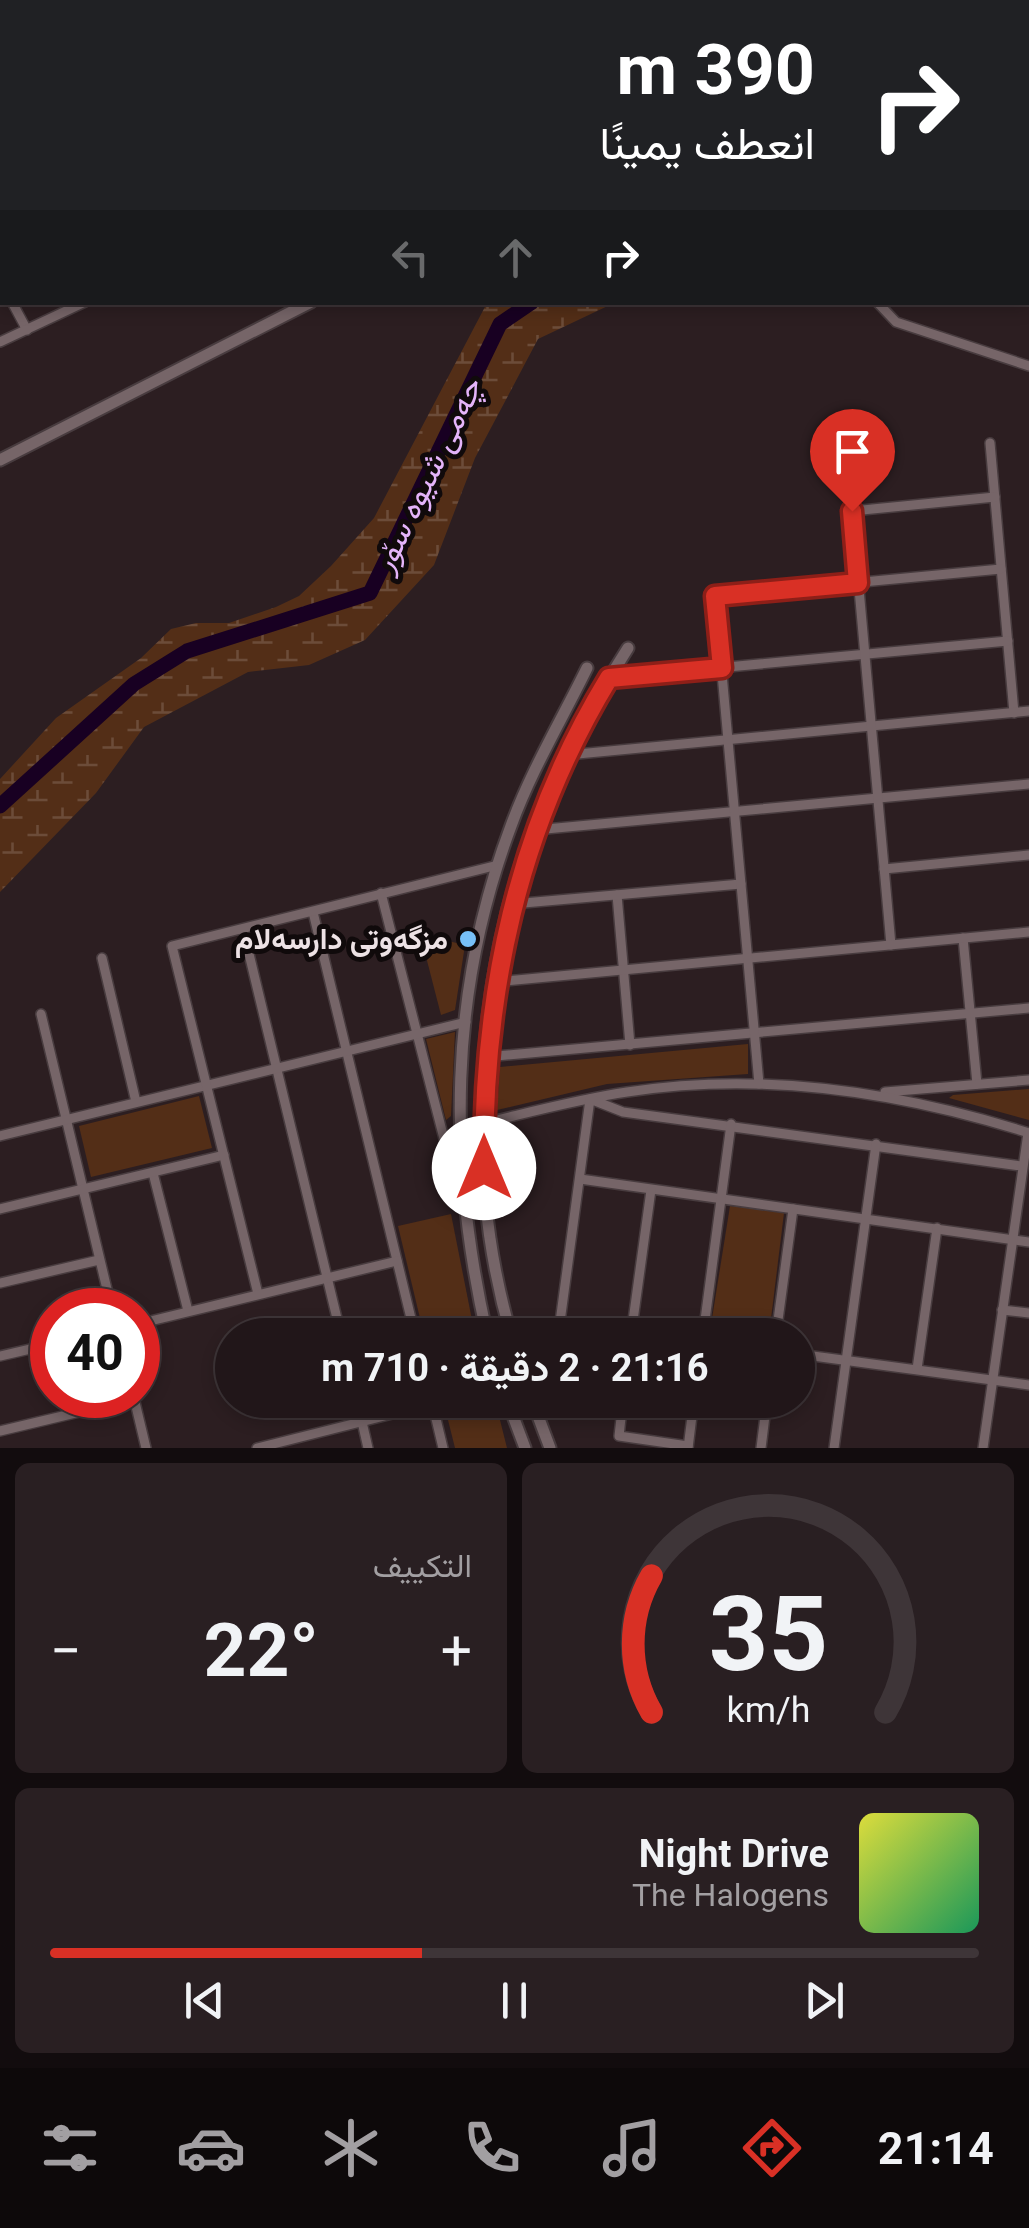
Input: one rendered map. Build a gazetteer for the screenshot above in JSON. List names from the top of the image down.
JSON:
{
  "water": ["چەمی شیوە سۆر"],
  "places": ["مزگەوتی دارسەلام"],
  "page": {
    "turn": ["390 m", "انعطف يمينًا"],
    "limit": "40",
    "trip": "21:16 · 2 دقيقة · 710 m",
    "tile": "التكييف",
    "heat": ["−", "22°", "+"],
    "song": ["Night Drive", "The Halogens"],
    "tabs": "21:14",
    "gauge": ["35", "km/h"]
  }
}
